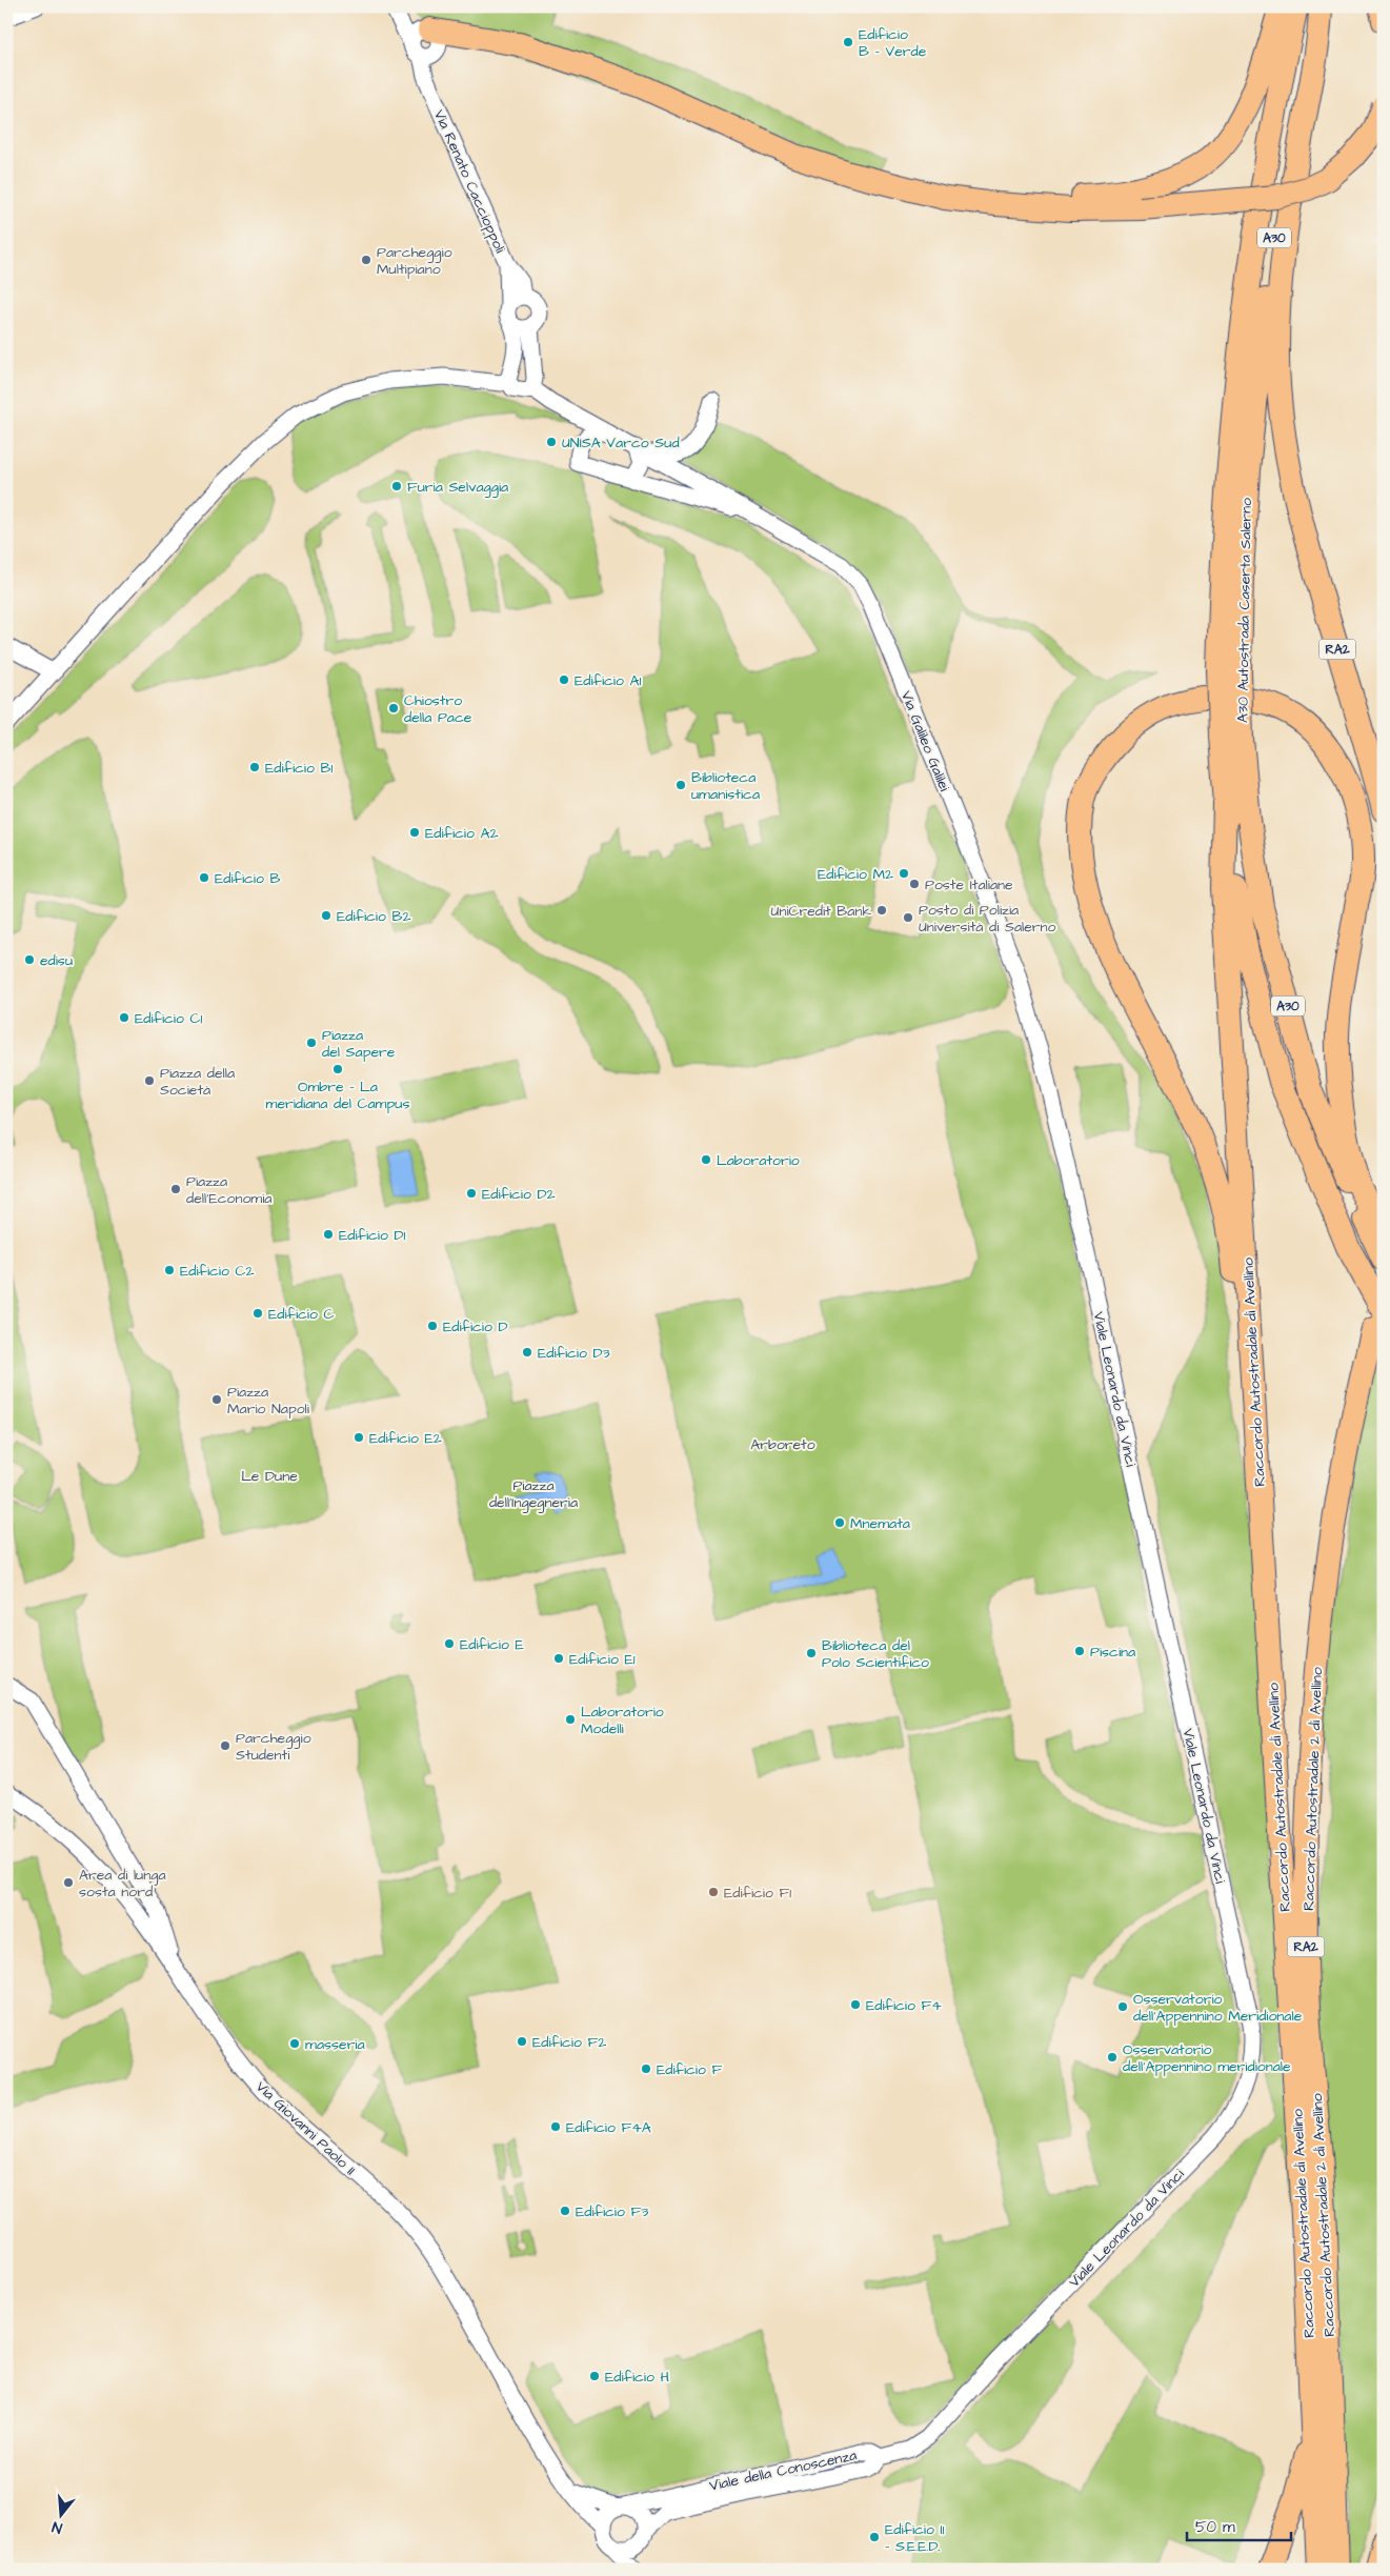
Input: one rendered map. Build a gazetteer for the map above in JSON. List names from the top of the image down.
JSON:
{
  "streets": {
    "highway": [
      "A30",
      "A30 Autostrada Caserta Salerno",
      "RA2",
      "Raccordo Autostradale di Avellino",
      "Raccordo Autostradale 2 di Avellino"
    ],
    "street": [
      "Via Renato Caccioppoli",
      "Via Galileo Galilei",
      "Viale Leonardo da Vinci",
      "Via Giovanni Paolo II",
      "Viale della Conoscenza"
    ]
  },
  "crossings": [
    ["A30 Autostrada Caserta Salerno", "RA2"],
    ["A30 Autostrada Caserta Salerno", "Raccordo Autostradale di Avellino"],
    ["A30 Autostrada Caserta Salerno", "Raccordo Autostradale 2 di Avellino"],
    ["Via Galileo Galilei", "Viale Leonardo da Vinci"],
    ["Viale Leonardo da Vinci", "Viale della Conoscenza"],
    ["Via Giovanni Paolo II", "Viale della Conoscenza"]
  ],
  "parks": ["Arboreto", "Le Dune", "Piazza dell'Ingegneria"],
  "places": [
    "Edificio B - Verde",
    "Parcheggio Multipiano",
    "UNISA Varco Sud",
    "Furia Selvaggia",
    "Edificio A1",
    "Chiostro della Pace",
    "Edificio B1",
    "Biblioteca umanistica",
    "Edificio A2",
    "Edificio M2",
    "Edificio B",
    "Poste Italiane",
    "UniCredit Bank",
    "Edificio B2",
    "Posto di Polizia Università di Salerno",
    "edisu",
    "Edificio C1",
    "Piazza del Sapere",
    "Ombre - La meridiana del Campus",
    "Piazza della Società",
    "Laboratorio",
    "Piazza dell'Economia",
    "Edificio D2",
    "Edificio D1",
    "Edificio C2",
    "Edificio C",
    "Edificio D",
    "Edificio D3",
    "Piazza Mario Napoli",
    "Edificio E2",
    "Mnemata",
    "Edificio E",
    "Piscina",
    "Biblioteca del Polo Scientifico",
    "Edificio E1",
    "Laboratorio Modelli",
    "Parcheggio Studenti",
    "Area di lunga sosta nord",
    "Edificio F1",
    "Edificio F4",
    "Osservatorio dell'Appennino Meridionale",
    "Edificio F2",
    "masseria",
    "Osservatorio dell'Appennino meridionale",
    "Edificio F",
    "Edificio F4A",
    "Edificio F3",
    "Edificio H",
    "Edificio I1 - S.E.E.D."
  ],
  "scale_bar": "50 m",
  "north": "bottom"
}
